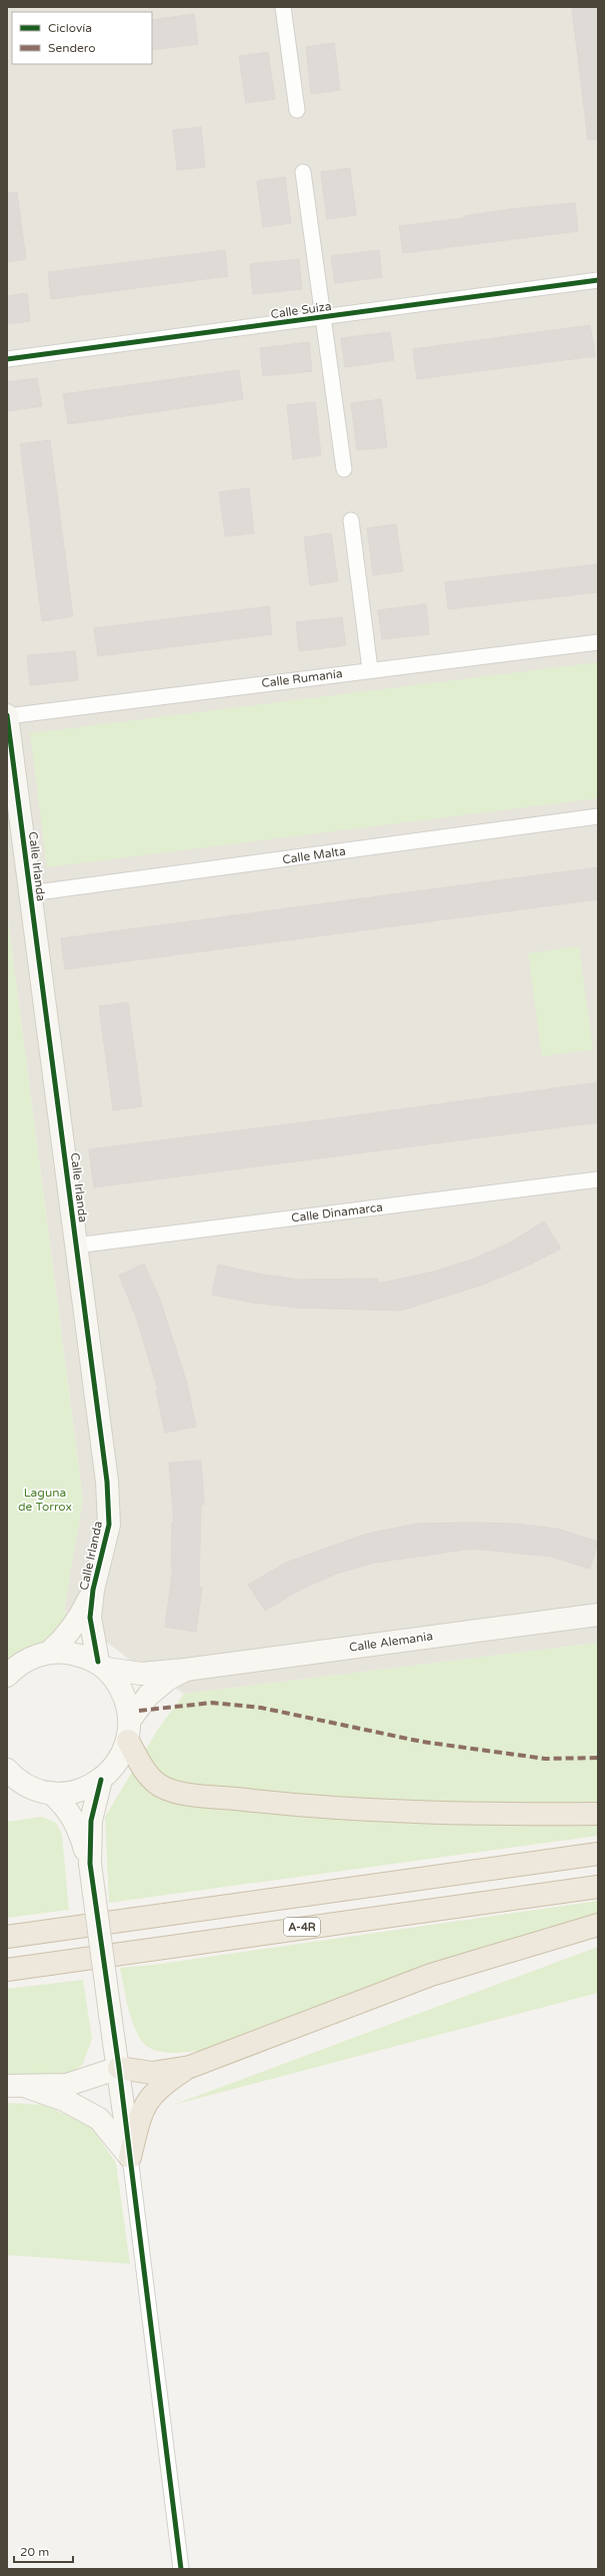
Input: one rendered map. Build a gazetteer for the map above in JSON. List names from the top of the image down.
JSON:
{
  "streets": {
    "highway": ["A-4R"],
    "street": [
      "Calle Suiza",
      "Calle Rumanía",
      "Calle Malta",
      "Calle Irlanda",
      "Calle Dinamarca",
      "Calle Alemania"
    ]
  },
  "crossings": [
    ["Calle Rumanía", "Calle Irlanda"],
    ["Calle Malta", "Calle Irlanda"],
    ["Calle Irlanda", "Calle Dinamarca"],
    ["Calle Irlanda", "Calle Alemania"]
  ],
  "parks": ["Laguna de Torrox"],
  "legend": ["Ciclovía", "Sendero"],
  "scale_bar": "20 m"
}
